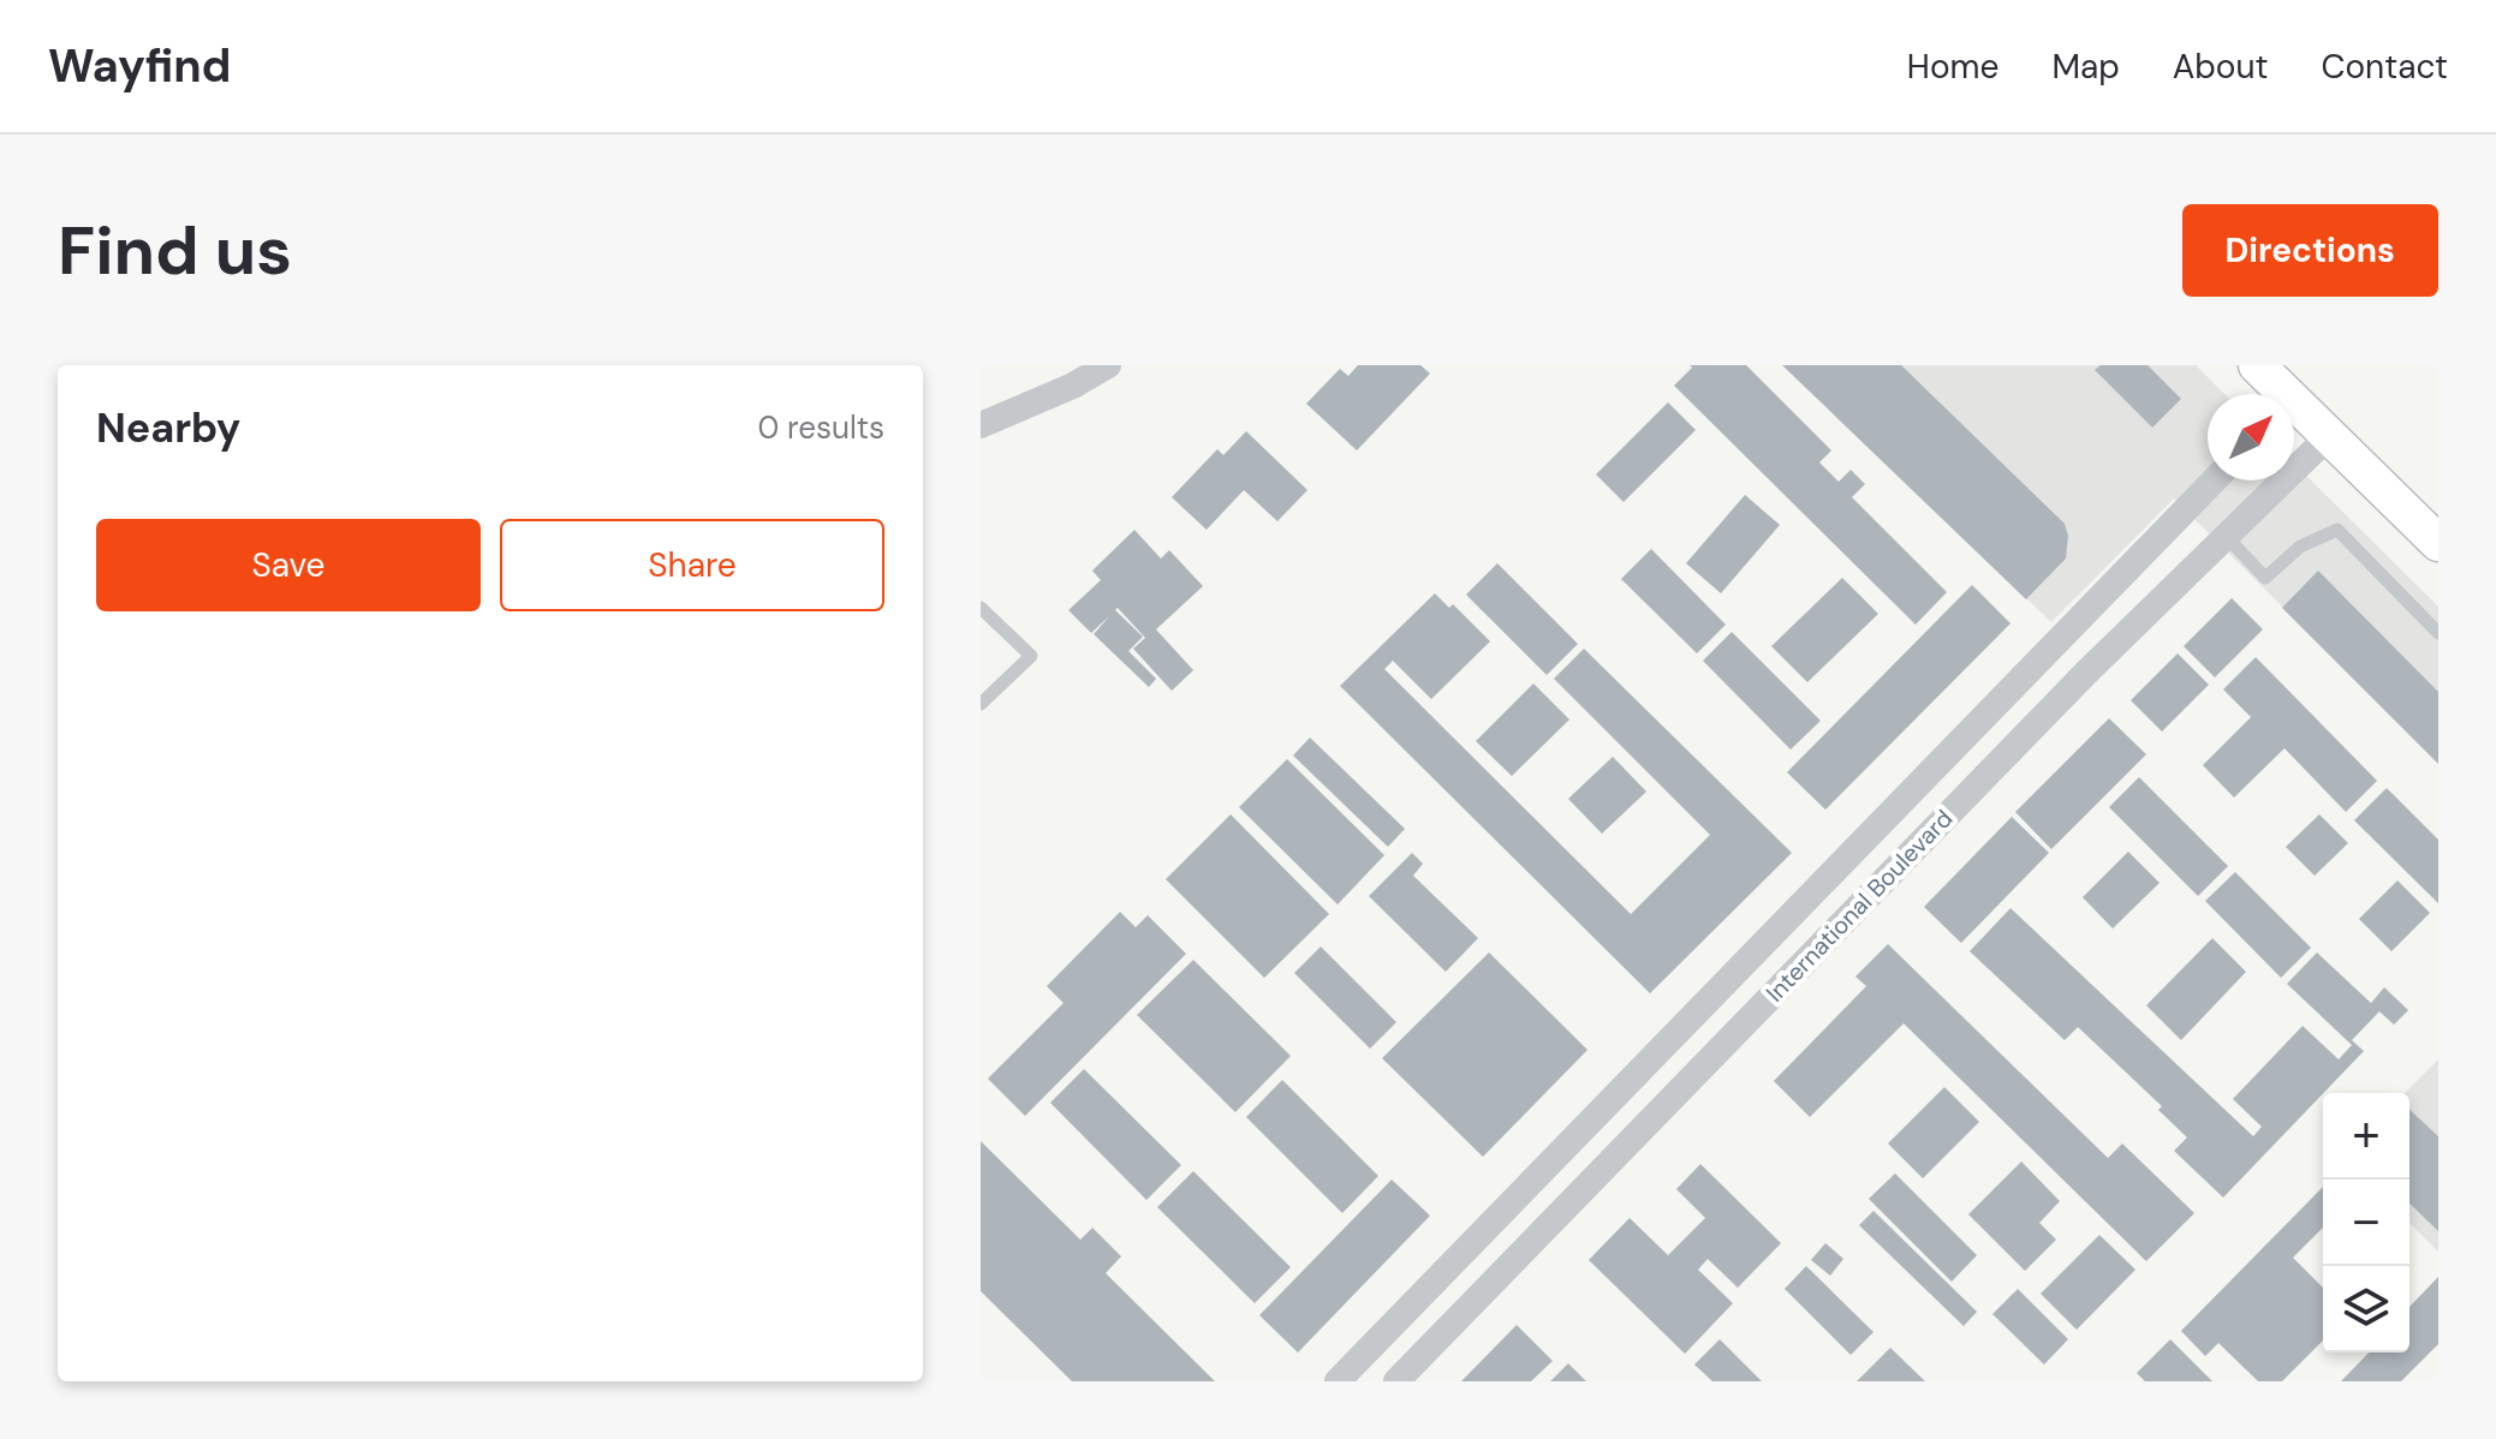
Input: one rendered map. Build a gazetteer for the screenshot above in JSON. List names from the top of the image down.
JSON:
{
  "streets": {
    "street": ["International Boulevard"]
  },
  "north": "top right",
  "page": {
    "header": "Wayfind",
    "nav": [
      "Home",
      "Map",
      "About",
      "Contact"
    ],
    "buttons": [
      "Directions",
      ["Save", "Share"]
    ],
    "title": "Find us",
    "heading": ["Nearby", "0 results"],
    "map_buttons": ["+", "−"]
  }
}
